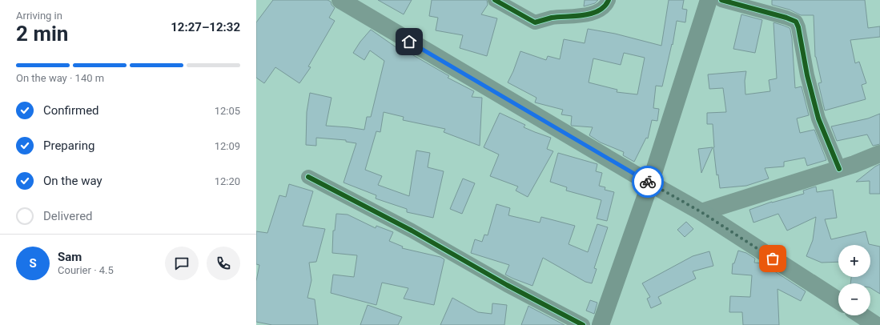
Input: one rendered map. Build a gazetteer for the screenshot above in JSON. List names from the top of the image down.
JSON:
{
  "page": {
    "heading": ["2 min", "Arriving in", "12:27–12:32"],
    "panel": ["Sam", "Courier · 4.5"],
    "bar": "On the way · 140 m",
    "list": [
      ["Confirmed", "12:05"],
      ["Preparing", "12:09"],
      ["On the way", "12:20"],
      "Delivered"
    ],
    "map_buttons": ["+", "−"],
    "round": "S"
  }
}
